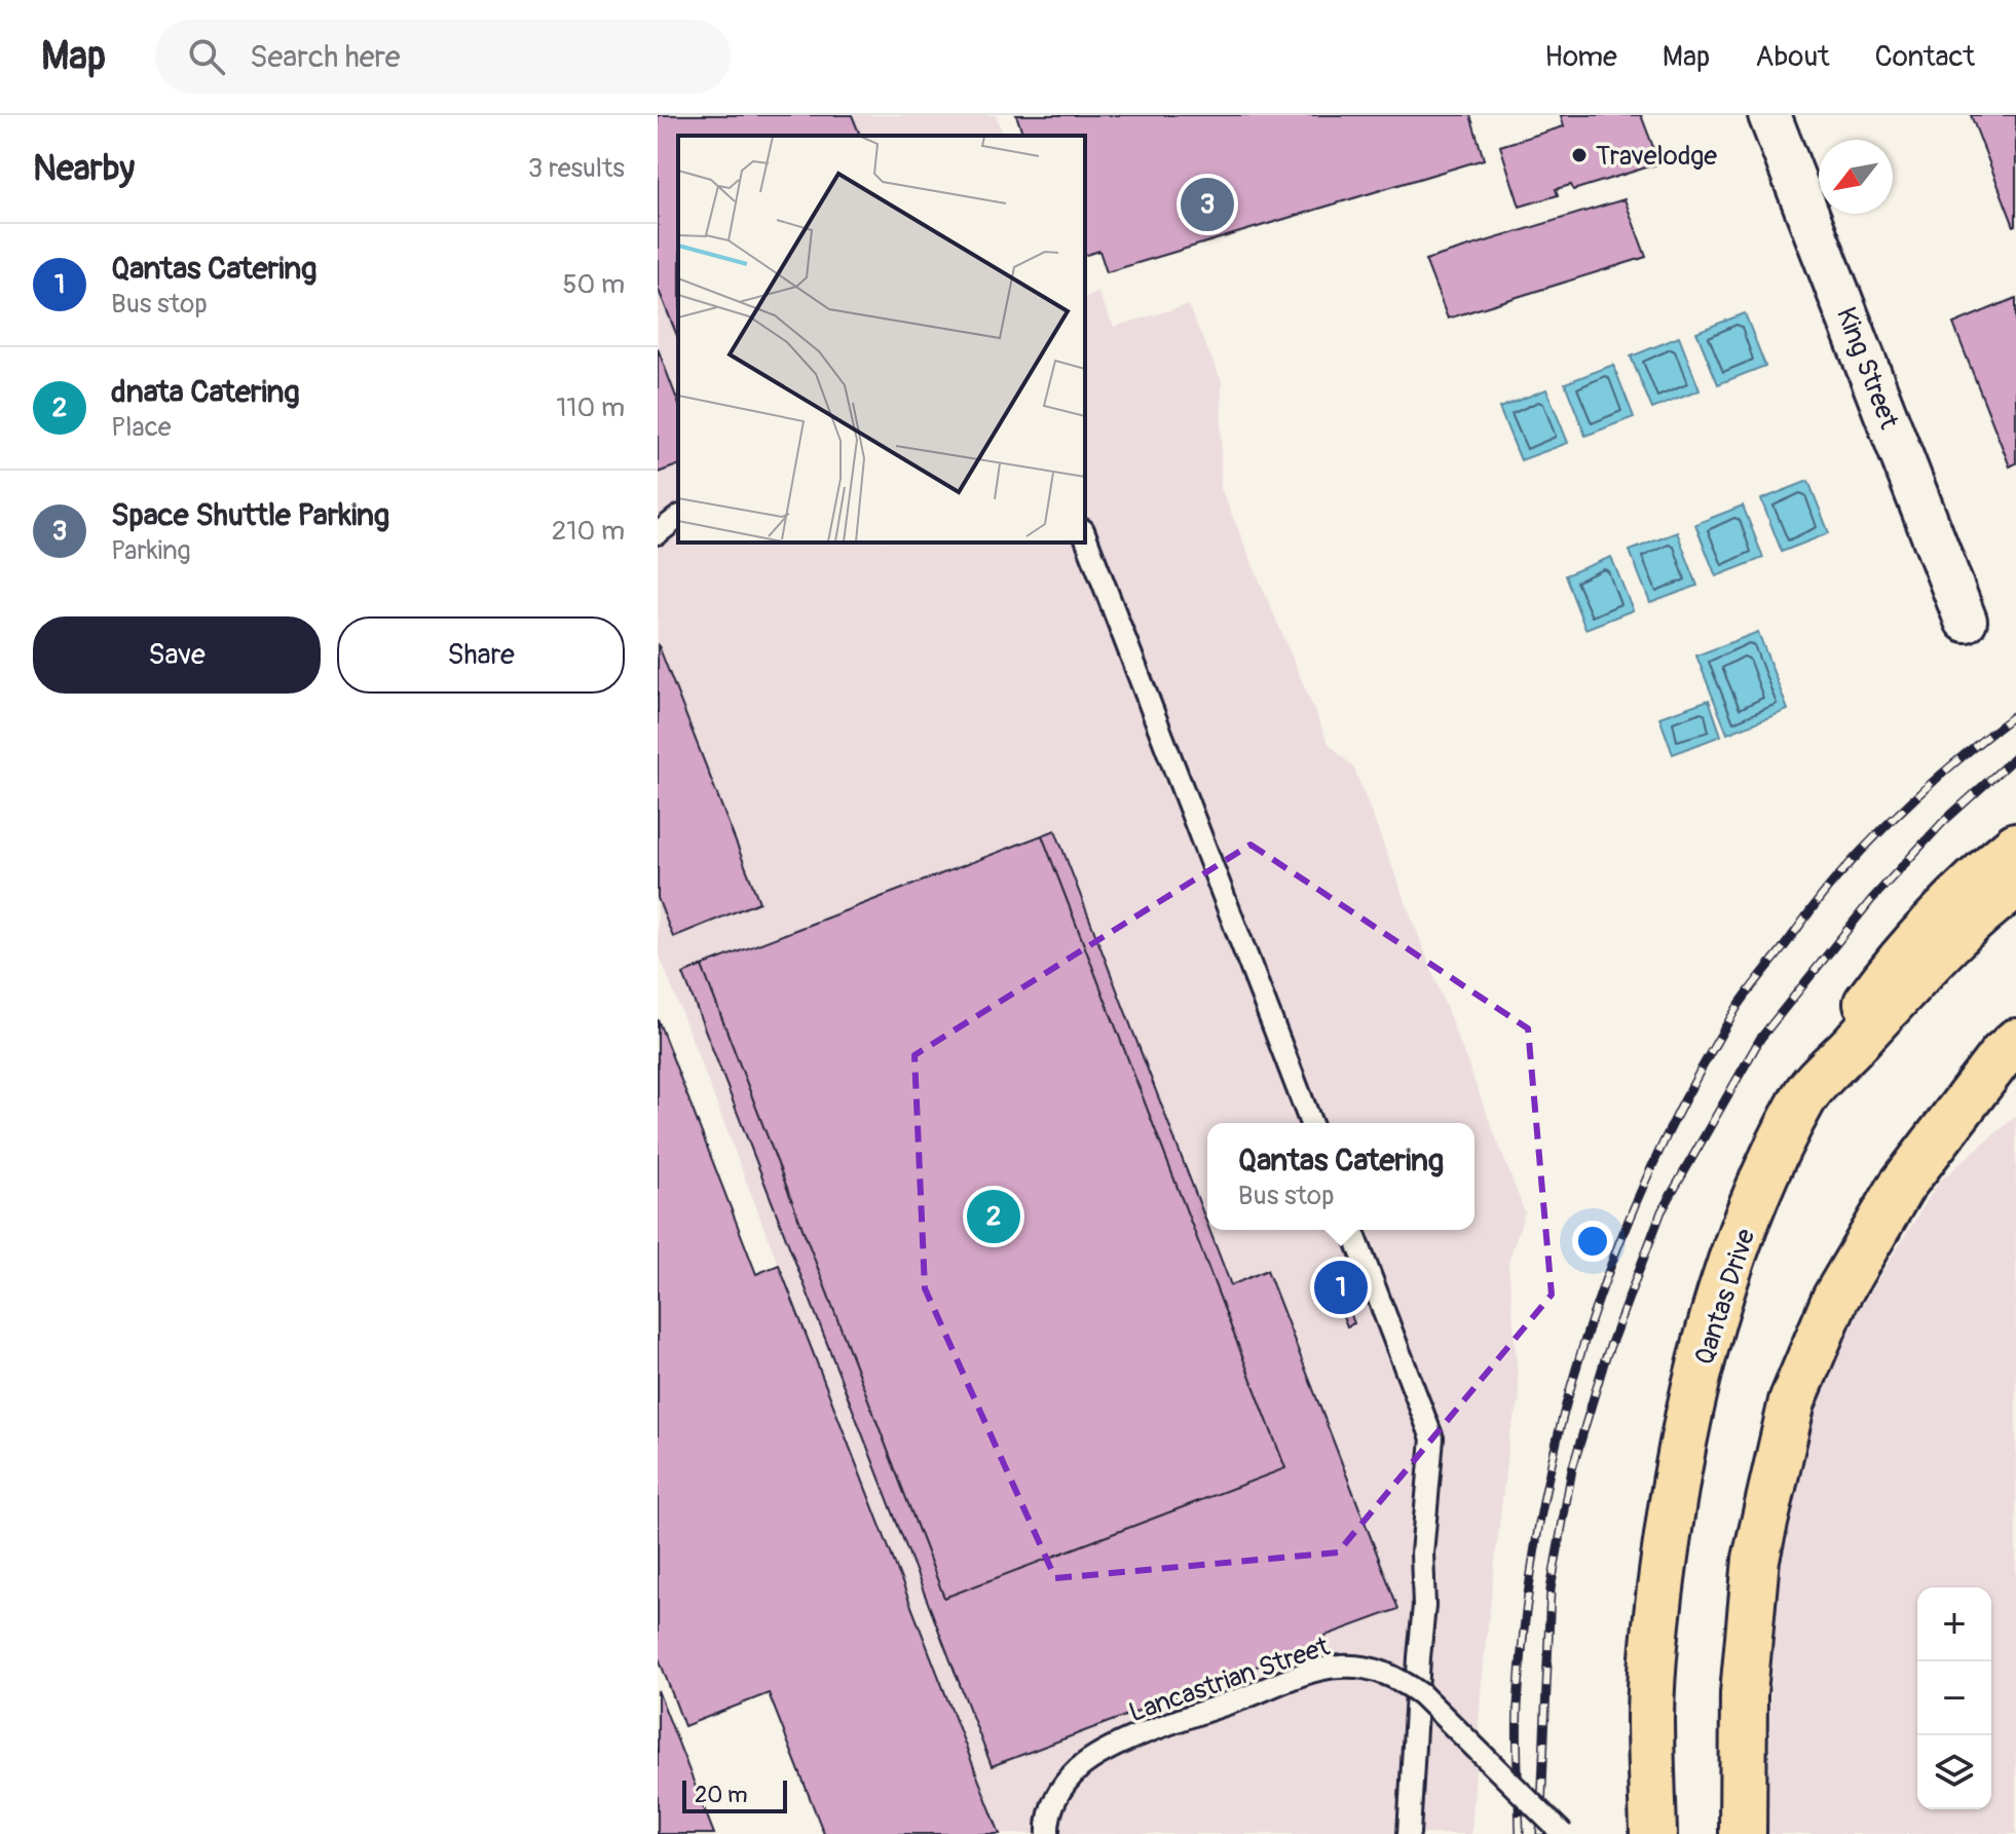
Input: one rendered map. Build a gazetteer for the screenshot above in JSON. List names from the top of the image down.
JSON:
{
  "streets": {
    "main road": ["Qantas Drive"],
    "street": ["King Street"],
    "lane": ["Lancastrian Street"]
  },
  "places": ["Travelodge"],
  "scale_bar": "20 m",
  "north": "bottom left",
  "page": {
    "header": "Map",
    "search": "Search here",
    "nav": [
      "Home",
      "Map",
      "About",
      "Contact"
    ],
    "heading": ["Nearby", "3 results"],
    "pins": ["3", "2", "1"],
    "list": [
      {
        "mark": "1",
        "name": "Qantas Catering",
        "note": "Bus stop",
        "value": "50 m"
      },
      {
        "mark": "2",
        "name": "dnata Catering",
        "note": "Place",
        "value": "110 m"
      },
      {
        "mark": "3",
        "name": "Space Shuttle Parking",
        "note": "Parking",
        "value": "210 m"
      }
    ],
    "buttons": ["Save", "Share"],
    "popup": ["Qantas Catering", "Bus stop"],
    "map_buttons": ["+", "−"],
    "scale": "20 m"
  }
}
